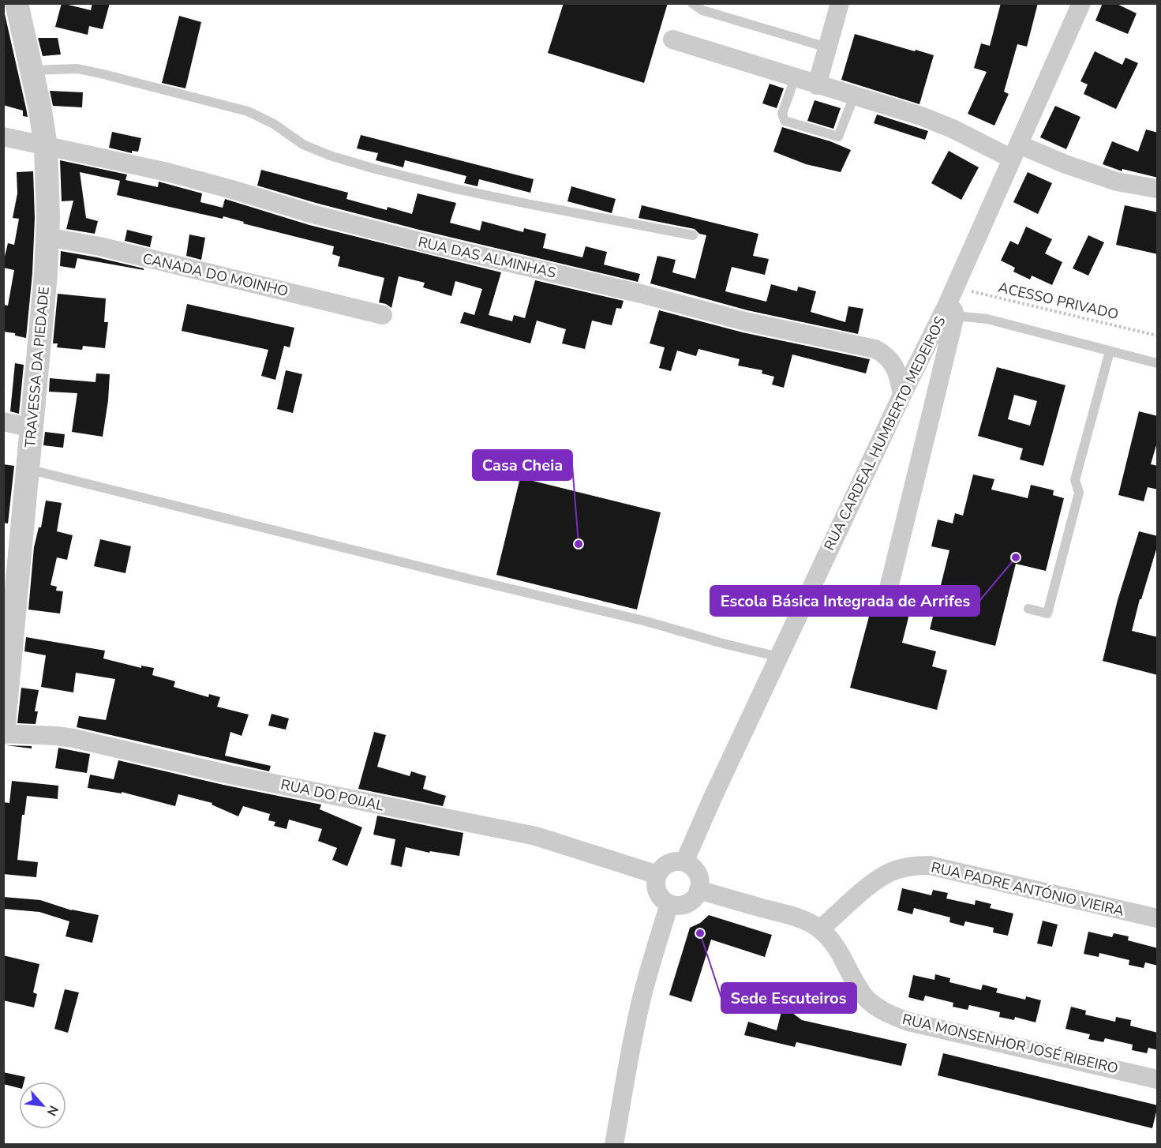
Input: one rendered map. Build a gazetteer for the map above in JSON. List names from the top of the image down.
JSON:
{
  "streets": {
    "street": [
      "RUA DAS ALMINHAS",
      "CANADA DO MOINHO",
      "TRAVESSA DA PIEDADE",
      "RUA CARDEAL HUMBERTO MEDEIROS",
      "RUA DO POIJAL",
      "RUA PADRE ANTÓNIO VIEIRA",
      "RUA MONSENHOR JOSÉ RIBEIRO"
    ],
    "path": ["ACESSO PRIVADO"]
  },
  "crossings": [
    ["RUA DAS ALMINHAS", "TRAVESSA DA PIEDADE"],
    ["RUA DAS ALMINHAS", "RUA CARDEAL HUMBERTO MEDEIROS"],
    ["CANADA DO MOINHO", "TRAVESSA DA PIEDADE"],
    ["ACESSO PRIVADO", "RUA CARDEAL HUMBERTO MEDEIROS"],
    ["TRAVESSA DA PIEDADE", "RUA DO POIJAL"],
    ["RUA CARDEAL HUMBERTO MEDEIROS", "RUA DO POIJAL"],
    ["RUA PADRE ANTÓNIO VIEIRA", "RUA MONSENHOR JOSÉ RIBEIRO"]
  ],
  "places": ["Casa Cheia", "Escola Básica Integrada de Arrifes", "Sede Escuteiros"],
  "north": "bottom right"
}
